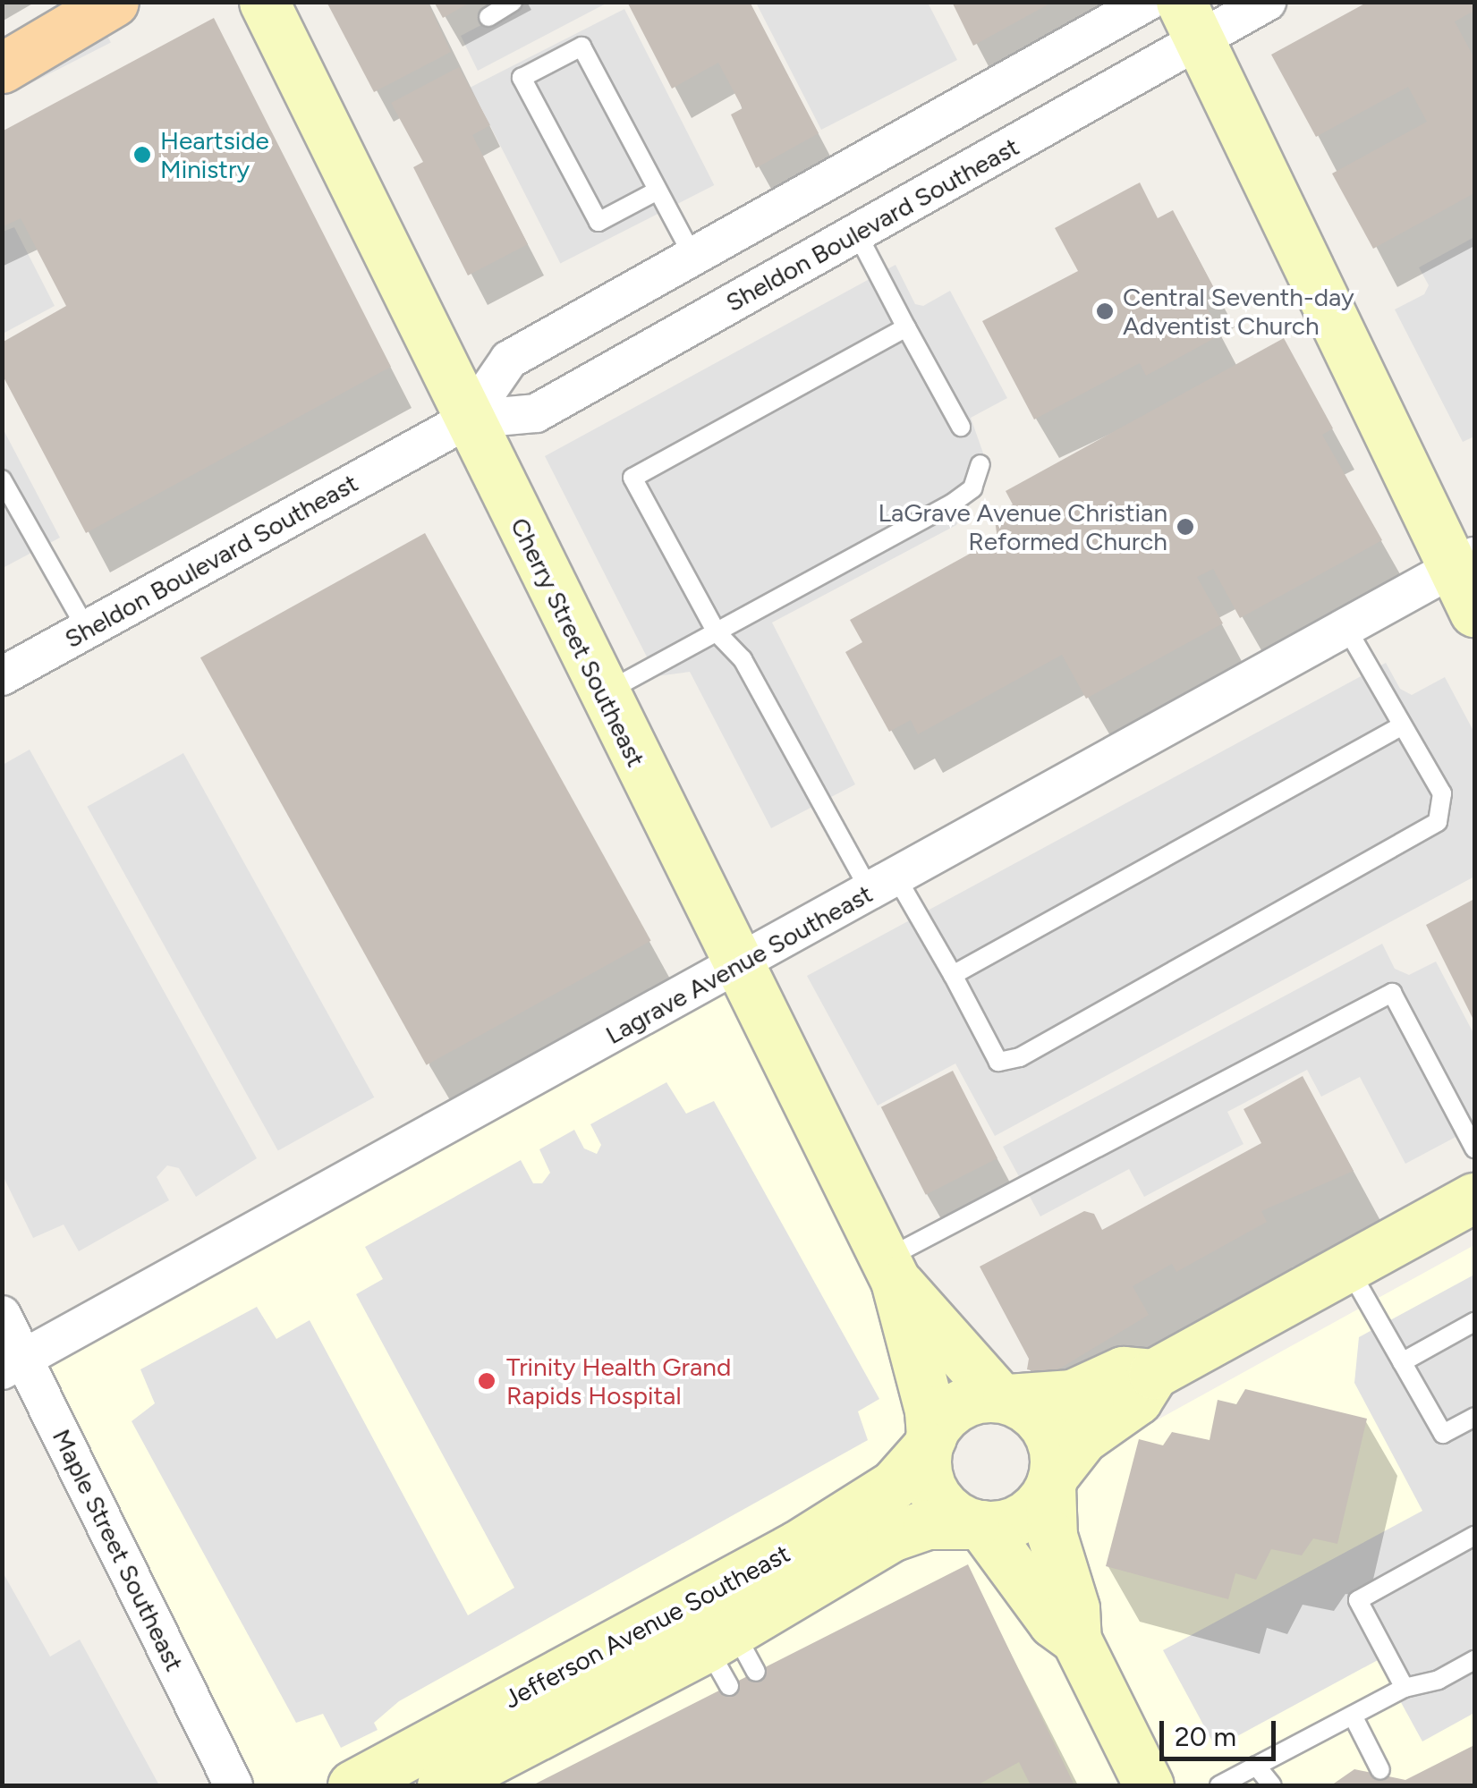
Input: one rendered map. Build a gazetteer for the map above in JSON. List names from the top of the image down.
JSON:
{
  "streets": {
    "street": [
      "Sheldon Boulevard Southeast",
      "Cherry Street Southeast",
      "Lagrave Avenue Southeast",
      "Maple Street Southeast",
      "Jefferson Avenue Southeast"
    ]
  },
  "crossings": [
    ["Sheldon Boulevard Southeast", "Cherry Street Southeast"],
    ["Cherry Street Southeast", "Lagrave Avenue Southeast"],
    ["Cherry Street Southeast", "Jefferson Avenue Southeast"],
    ["Lagrave Avenue Southeast", "Maple Street Southeast"]
  ],
  "places": [
    "Heartside Ministry",
    "Central Seventh-day Adventist Church",
    "LaGrave Avenue Christian Reformed Church",
    "Trinity Health Grand Rapids Hospital"
  ],
  "scale_bar": "20 m"
}
